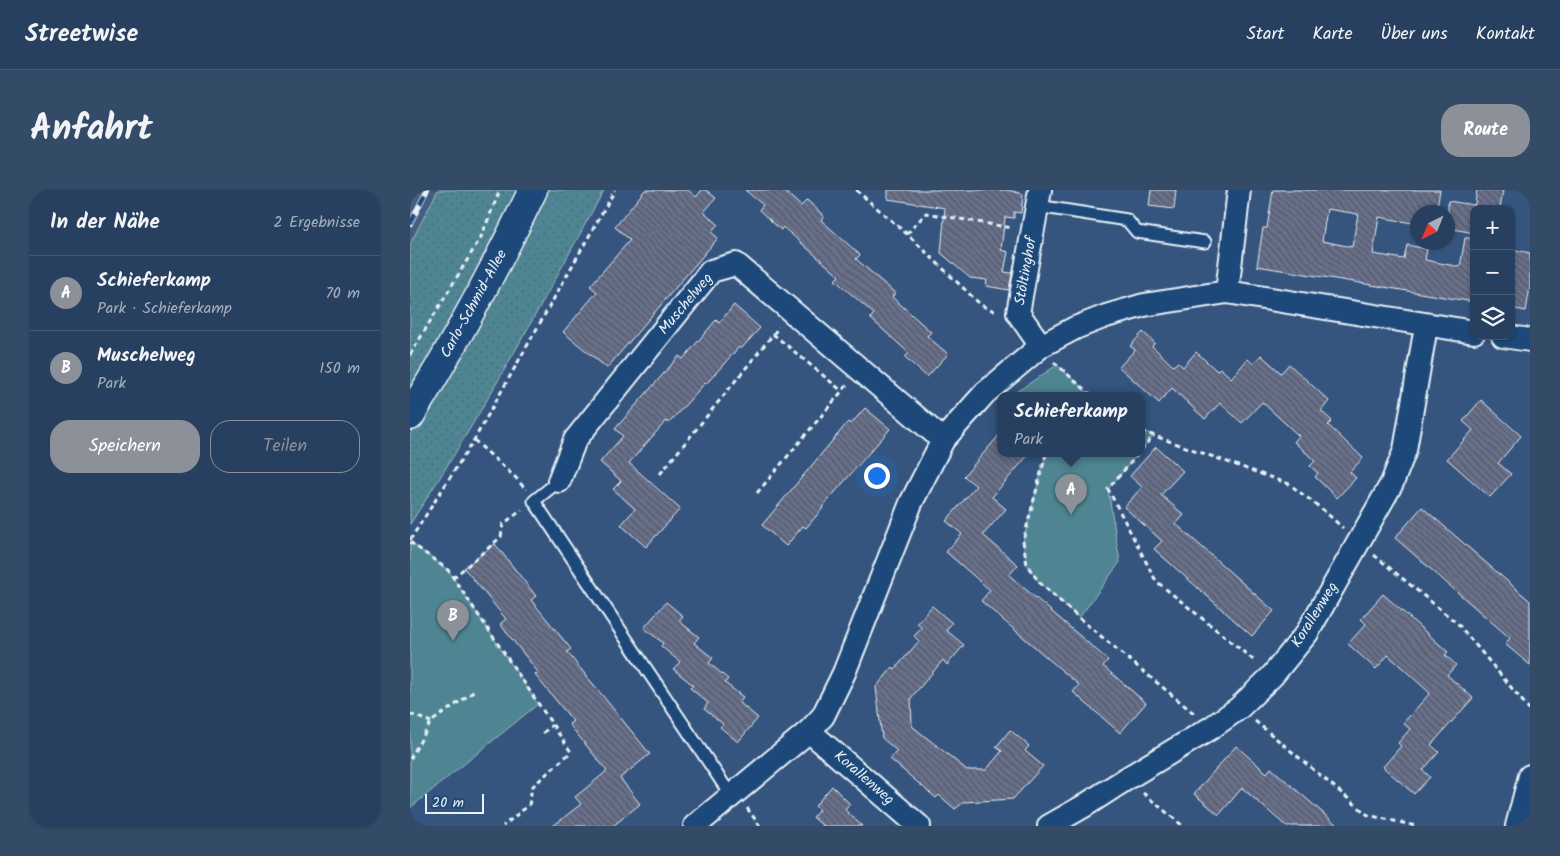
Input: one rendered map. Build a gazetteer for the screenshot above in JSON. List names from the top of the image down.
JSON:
{
  "streets": {
    "main road": ["Carlo-Schmid-Allee"],
    "street": ["Stöltinghof", "Muschelweg", "Korallenweg"]
  },
  "scale_bar": "20 m",
  "north": "bottom left",
  "page": {
    "header": "Streetwise",
    "nav": [
      "Start",
      "Karte",
      "Über uns",
      "Kontakt"
    ],
    "title": "Anfahrt",
    "buttons": [
      "Route",
      ["Speichern", "Teilen"]
    ],
    "heading": ["In der Nähe", "2 Ergebnisse"],
    "map_buttons": ["+", "−"],
    "list": [
      {
        "mark": "A",
        "name": "Schieferkamp",
        "note": "Park · Schieferkamp",
        "value": "70 m"
      },
      {
        "mark": "B",
        "name": "Muschelweg",
        "note": "Park",
        "value": "150 m"
      }
    ],
    "popup": ["Schieferkamp", "Park"],
    "pins": ["A", "B"],
    "scale": "20 m"
  }
}
